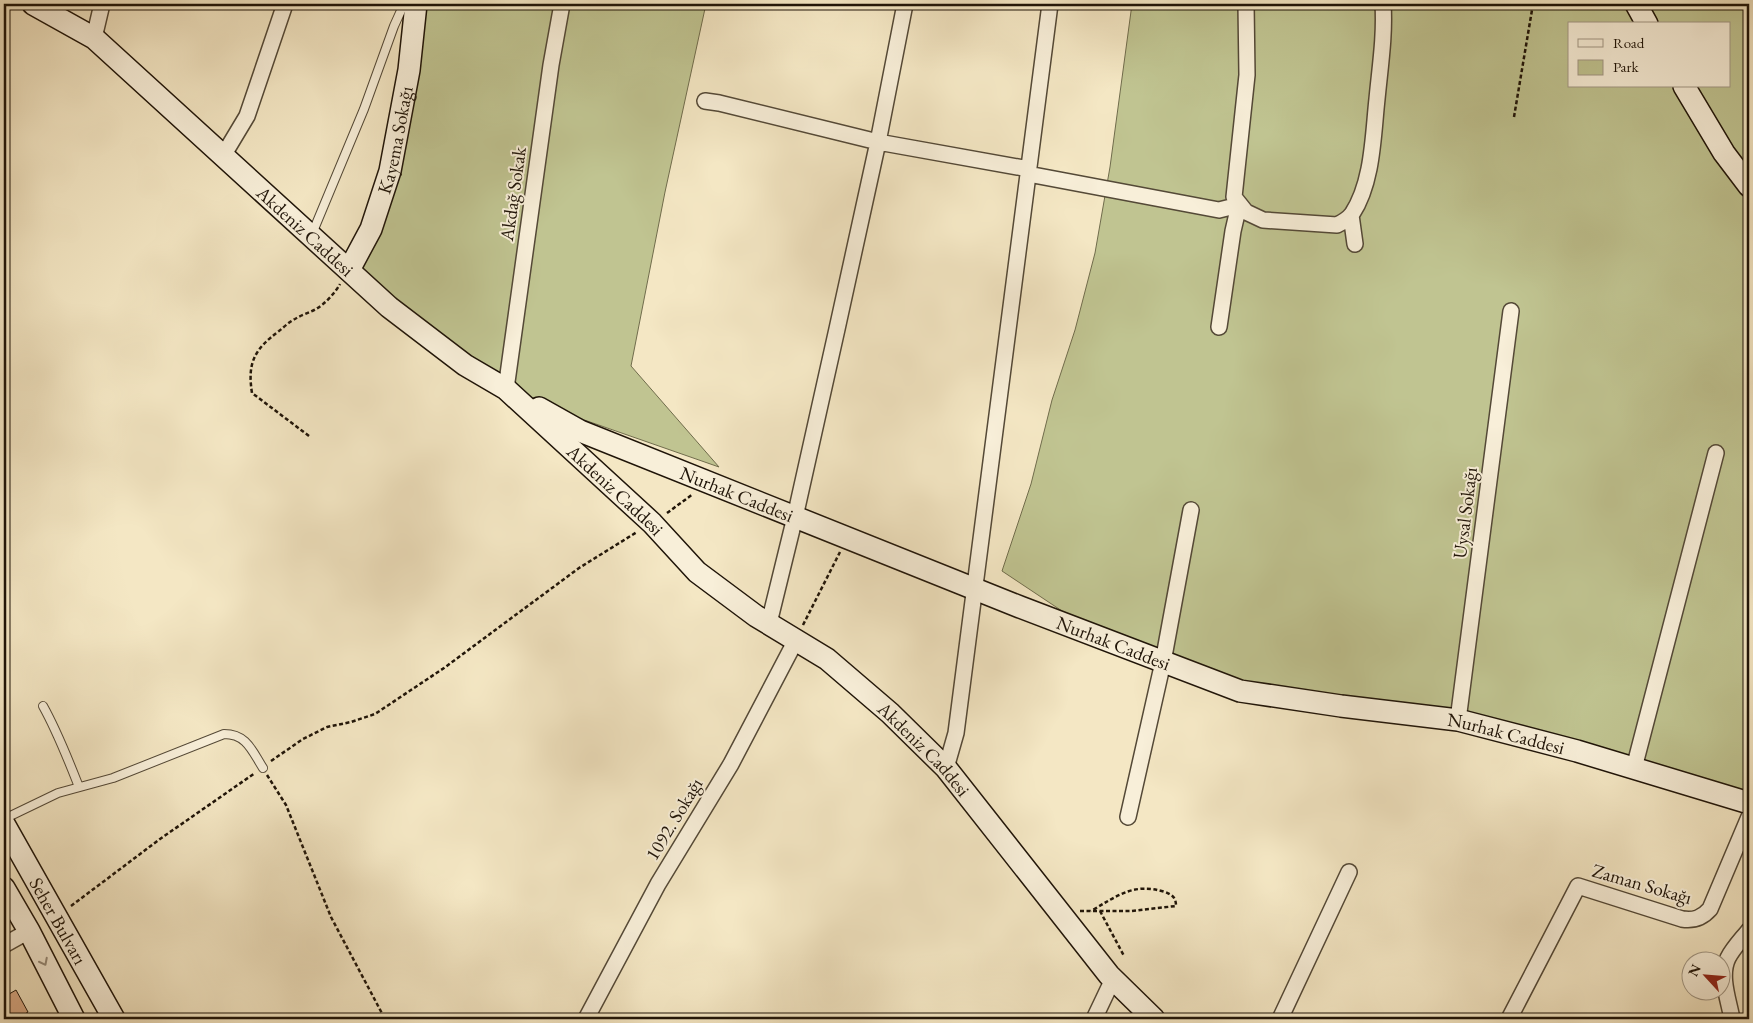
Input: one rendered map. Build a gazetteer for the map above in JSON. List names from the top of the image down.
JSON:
{
  "streets": {
    "street": [
      "Kayema Sokağı",
      "Akdağ Sokak",
      "Akdeniz Caddesi",
      "Nurhak Caddesi",
      "Uysal Sokağı",
      "1092. Sokağı",
      "Zaman Sokağı",
      "Seher Bulvarı"
    ]
  },
  "crossings": [
    ["Kayema Sokağı", "Akdeniz Caddesi"],
    ["Akdağ Sokak", "Akdeniz Caddesi"],
    ["Akdağ Sokak", "Nurhak Caddesi"],
    ["Akdeniz Caddesi", "Nurhak Caddesi"],
    ["Akdeniz Caddesi", "1092. Sokağı"],
    ["Nurhak Caddesi", "Uysal Sokağı"]
  ],
  "legend": ["Road", "Park"],
  "north": "top left"
}
